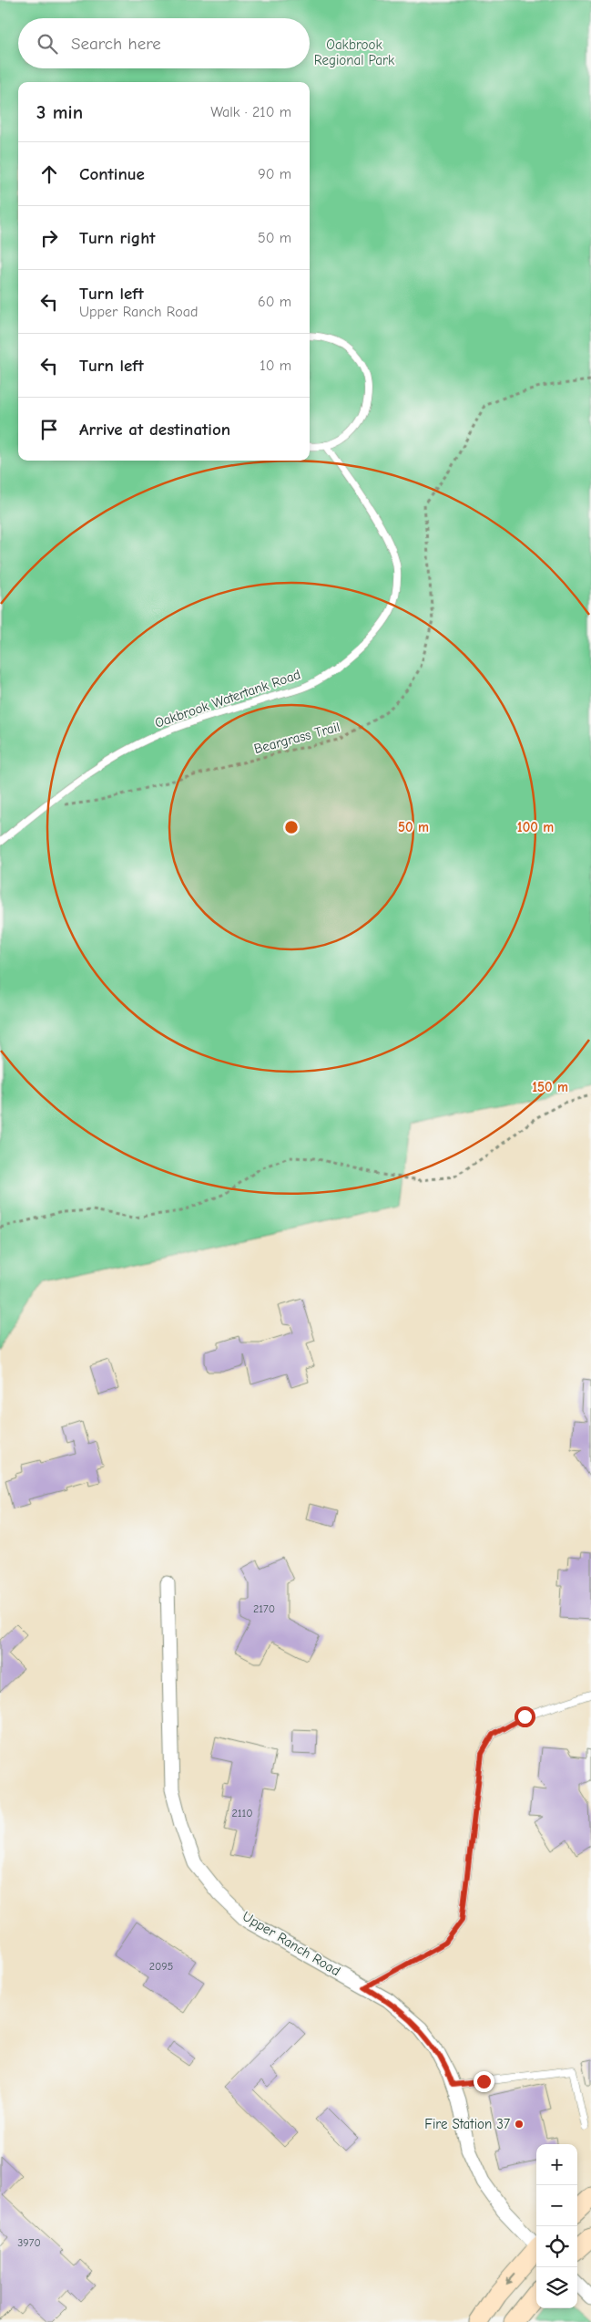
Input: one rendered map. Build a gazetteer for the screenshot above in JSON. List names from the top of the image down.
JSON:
{
  "streets": {
    "street": ["Upper Ranch Road"],
    "lane": ["Oakbrook Watertank Road"],
    "path": ["Beargrass Trail"]
  },
  "parks": ["Oakbrook Regional Park"],
  "places": ["Fire Station 37"],
  "house_numbers": [
    "2170",
    "2110",
    "2095",
    "3970"
  ],
  "page": {
    "search": "Search here",
    "heading": ["3 min", "Walk · 210 m"],
    "list": [
      ["Continue", "90 m"],
      ["Turn right", "50 m"],
      ["Turn left", "Upper Ranch Road", "60 m"],
      ["Turn left", "10 m"],
      "Arrive at destination"
    ],
    "map_buttons": ["+", "−"]
  },
  "rings": ["50 m", "100 m", "150 m"]
}
